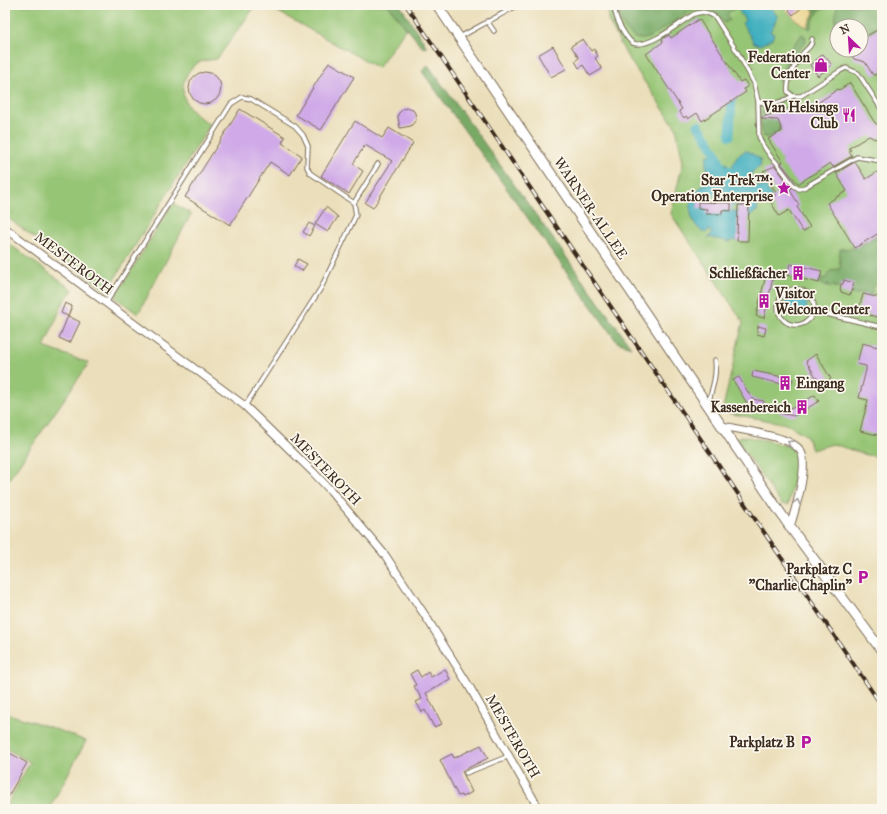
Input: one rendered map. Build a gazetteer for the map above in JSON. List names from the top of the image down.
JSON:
{
  "streets": {
    "street": ["WARNER-ALLEE", "MESTEROTH"]
  },
  "places": {
    "shop": ["Federation Center"],
    "restaurant": ["Van Helsings Club"],
    "place": ["Star Trek™: Operation Enterprise"],
    "building": [
      "Schließfächer",
      "Visitor Welcome Center",
      "Eingang",
      "Kassenbereich"
    ],
    "parking": ["Parkplatz C \"Charlie Chaplin\"", "Parkplatz B"]
  },
  "north": "top left"
}
